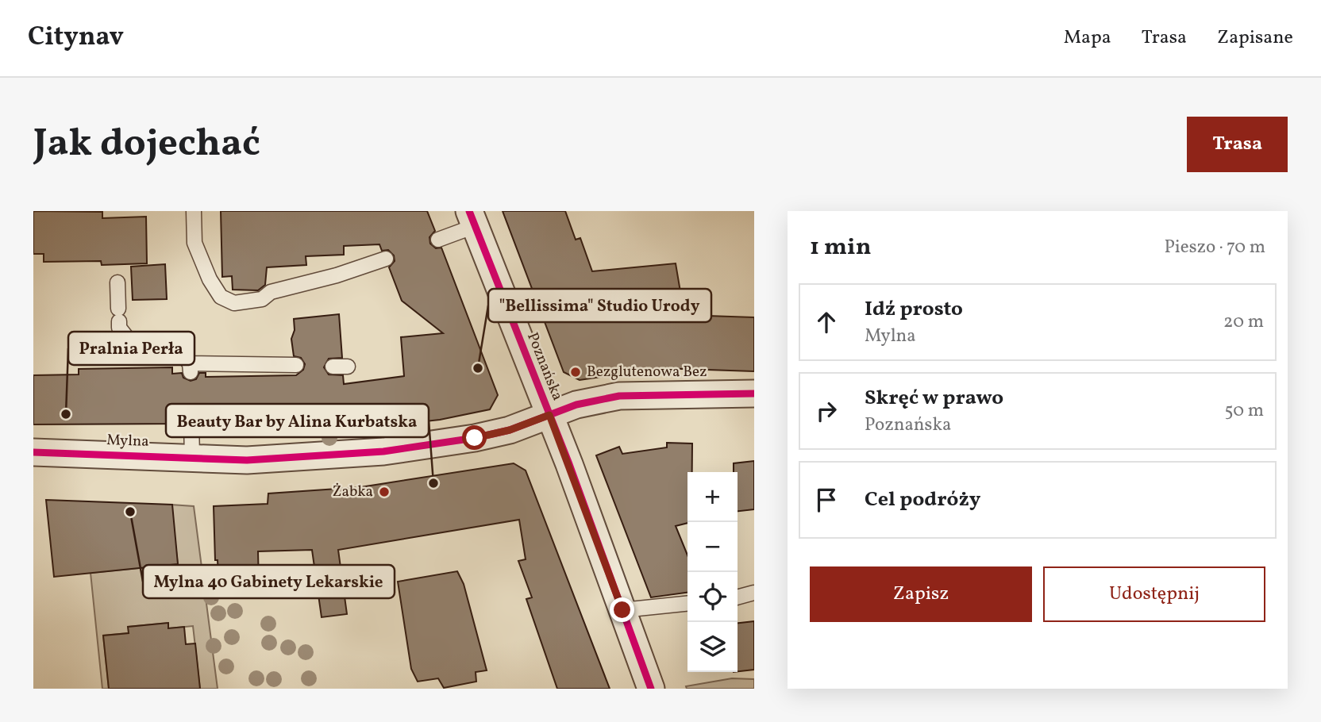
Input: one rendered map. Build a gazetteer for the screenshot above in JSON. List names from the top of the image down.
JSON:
{
  "streets": {
    "street": ["Poznańska", "Mylna"]
  },
  "crossings": [
    ["Poznańska", "Mylna"]
  ],
  "places": [
    "\"Bellissima\" Studio Urody",
    "Bezglutenowa Bez",
    "Pralnia Perła",
    "Beauty Bar by Alina Kurbatska",
    "Żabka",
    "Mylna 40 Gabinety Lekarskie"
  ],
  "page": {
    "header": "Citynav",
    "nav": ["Mapa", "Trasa", "Zapisane"],
    "buttons": [
      "Trasa",
      ["Zapisz", "Udostępnij"]
    ],
    "title": "Jak dojechać",
    "heading": ["1 min", "Pieszo · 70 m"],
    "list": [
      ["Idź prosto", "Mylna", "20 m"],
      ["Skręć w prawo", "Poznańska", "50 m"],
      "Cel podróży"
    ],
    "map_buttons": ["+", "−"]
  }
}
